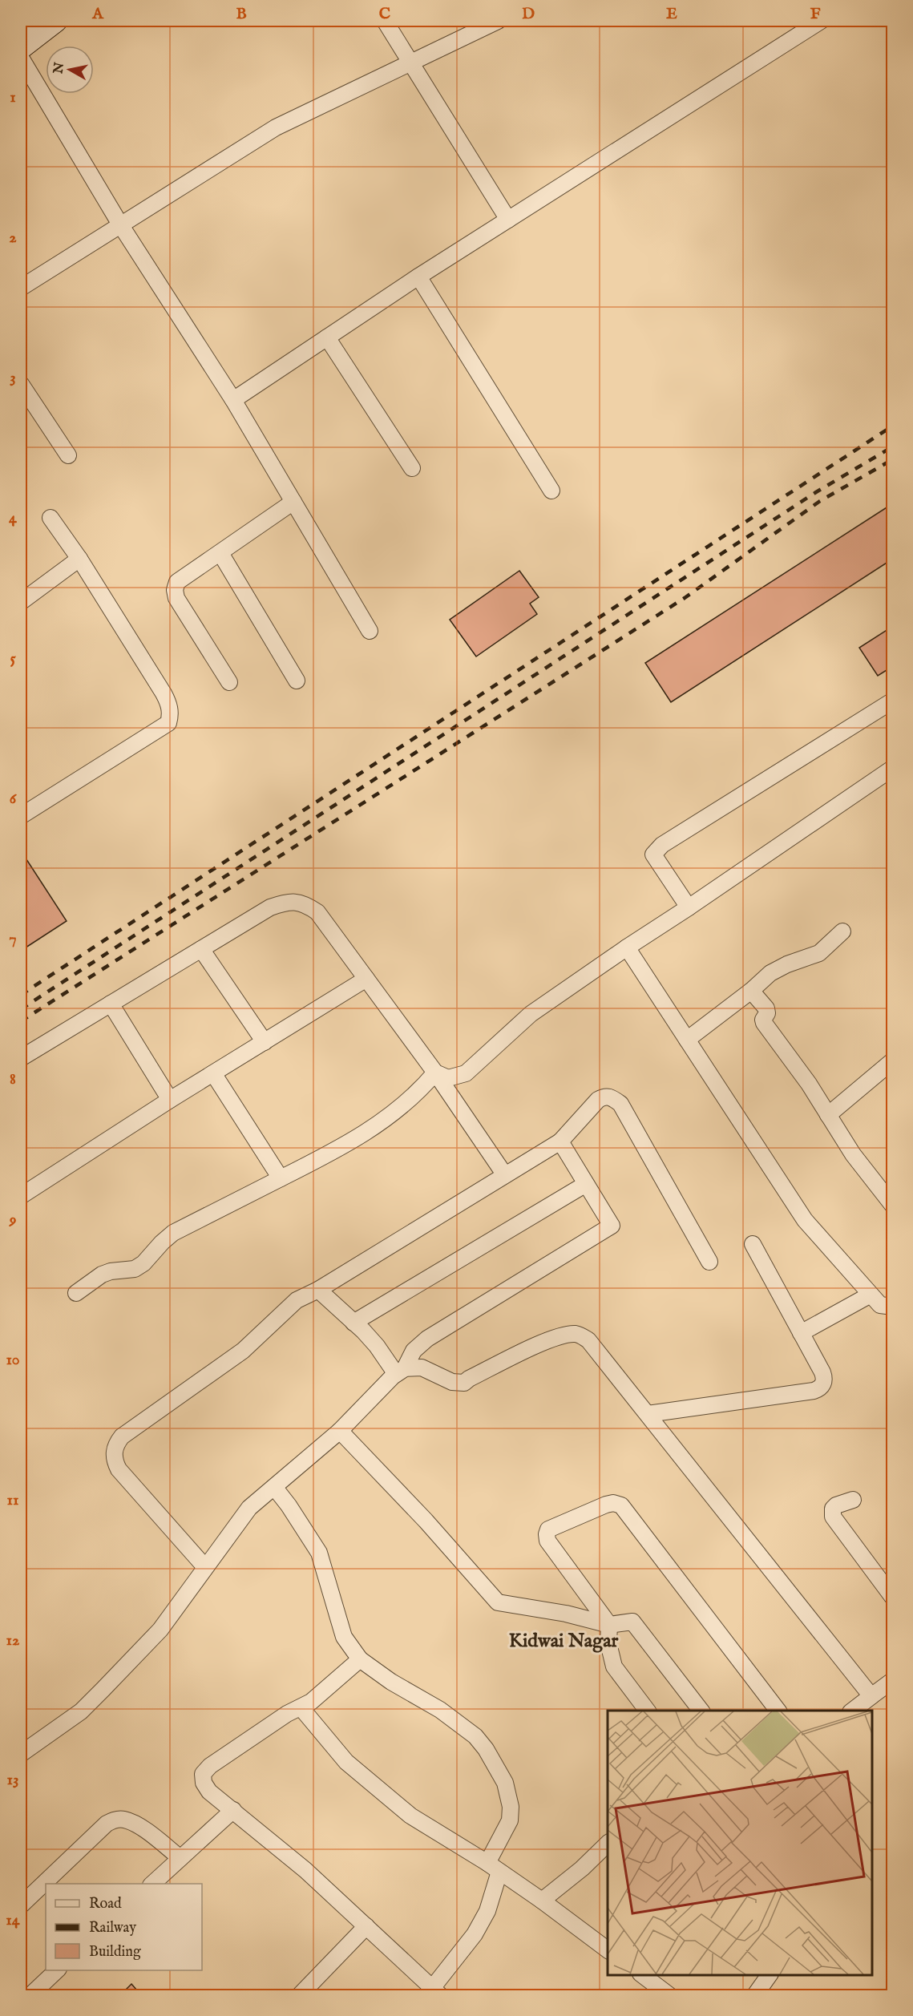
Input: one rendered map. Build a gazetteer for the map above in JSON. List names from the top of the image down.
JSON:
{
  "districts": ["Kidwai Nagar"],
  "legend": ["Road", "Railway", "Building"],
  "north": "left",
  "grid": {
    "columns": [
      "A",
      "B",
      "C",
      "D",
      "E",
      "F"
    ],
    "rows": [
      "1",
      "2",
      "3",
      "4",
      "5",
      "6",
      "7",
      "8",
      "9",
      "10",
      "11",
      "12",
      "13",
      "14"
    ]
  }
}
